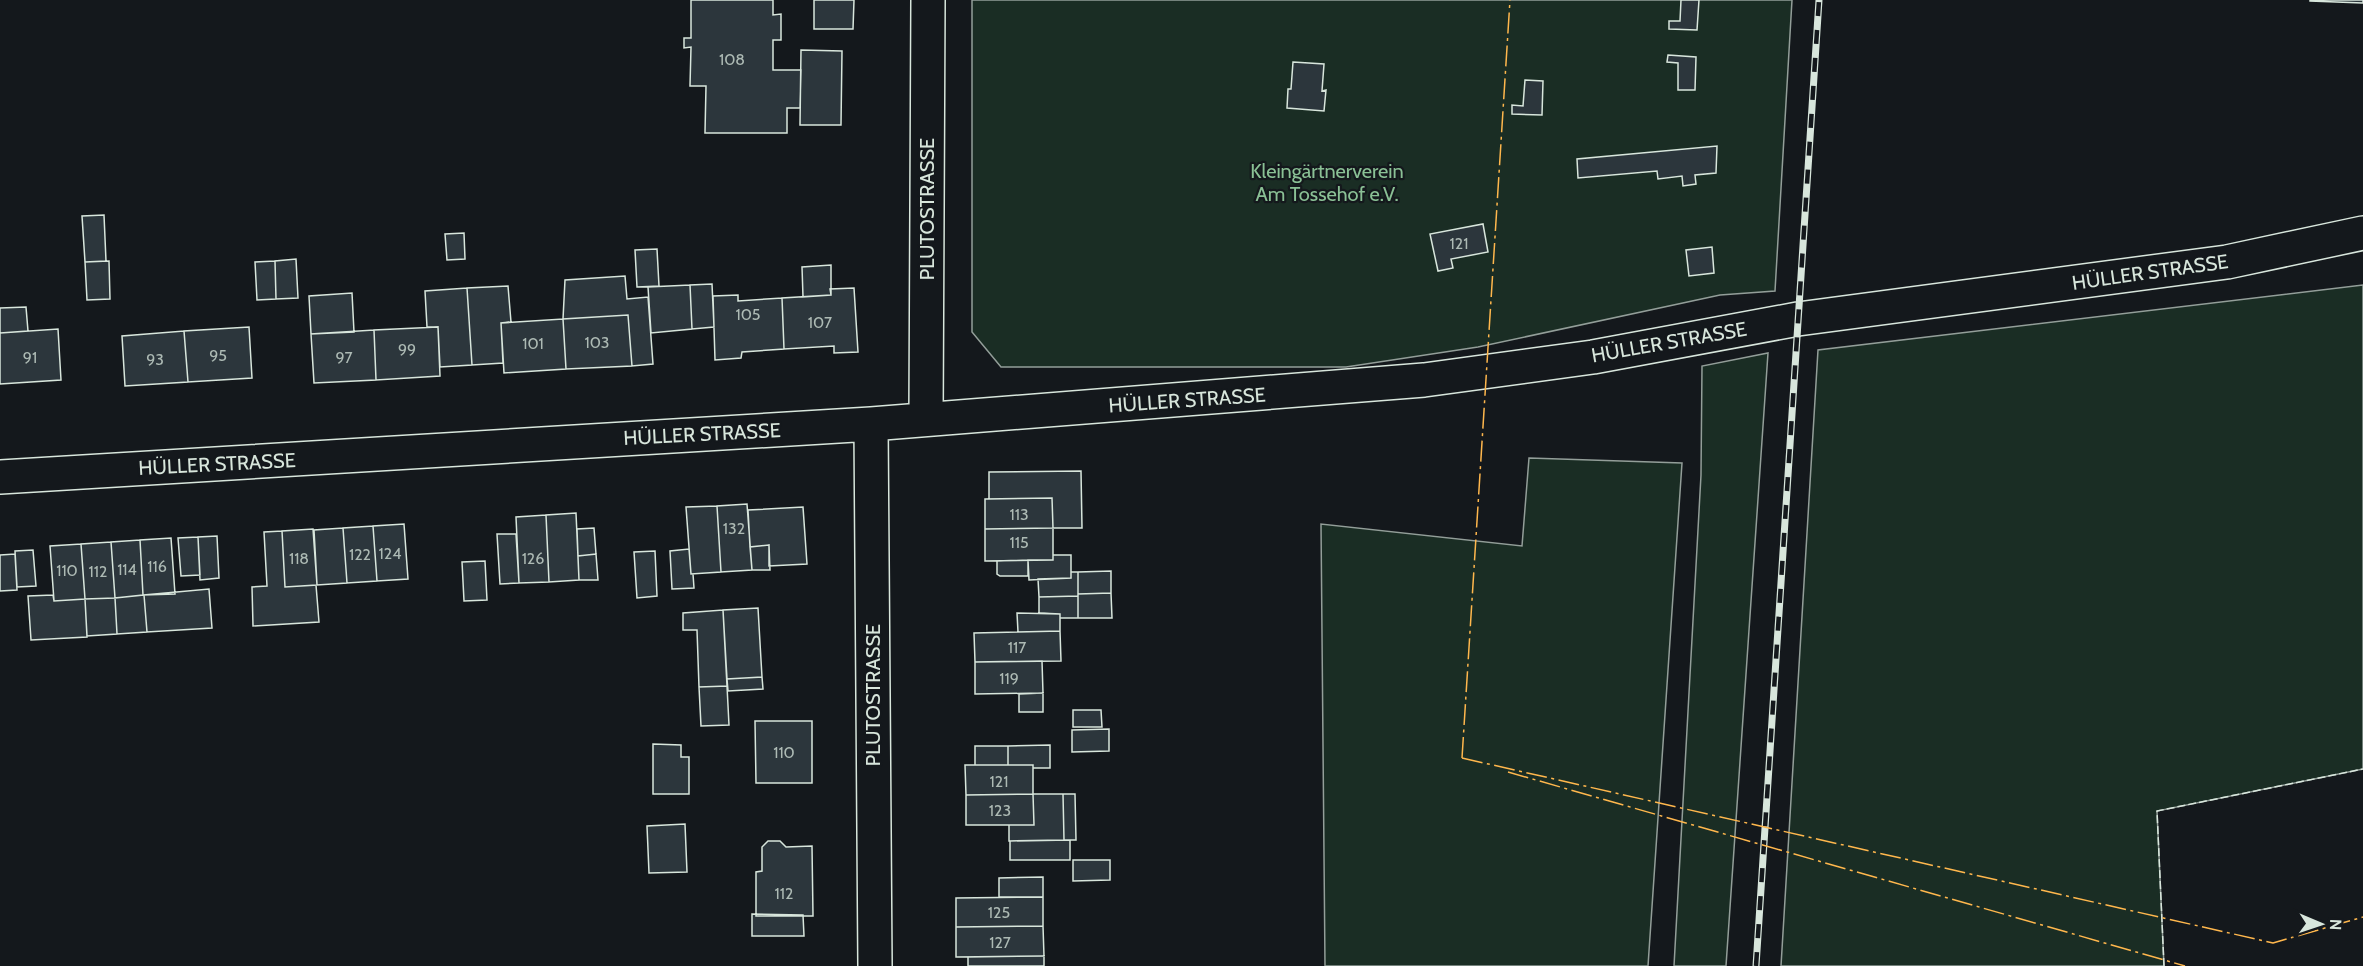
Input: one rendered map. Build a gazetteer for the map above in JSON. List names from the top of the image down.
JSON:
{
  "streets": {
    "street": ["PLUTOSTRASSE", "HÜLLER STRASSE"]
  },
  "crossings": [
    ["PLUTOSTRASSE", "HÜLLER STRASSE"]
  ],
  "parks": ["Kleingärtnerverein Am Tossehof e.V."],
  "house_numbers": [
    "108",
    "121",
    "105",
    "107",
    "103",
    "101",
    "99",
    "95",
    "91",
    "97",
    "93",
    "113",
    "132",
    "115",
    "124",
    "122",
    "118",
    "126",
    "116",
    "114",
    "110",
    "112",
    "117",
    "119",
    "110",
    "121",
    "123",
    "112",
    "125",
    "127"
  ],
  "north": "right"
}
